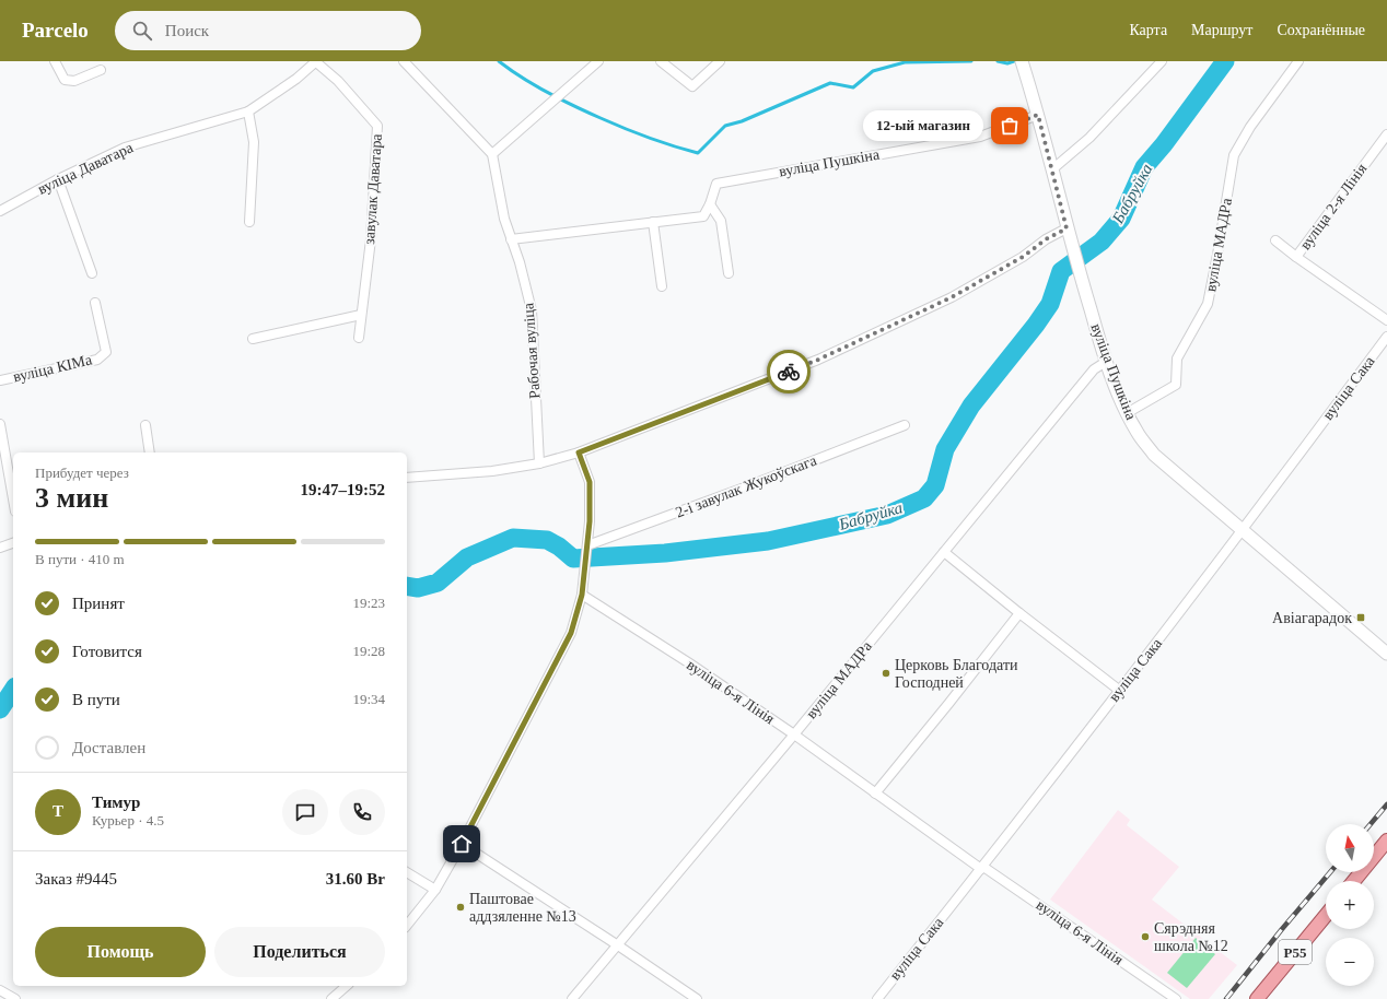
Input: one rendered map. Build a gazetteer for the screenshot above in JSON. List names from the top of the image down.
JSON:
{
  "streets": {
    "main road": ["вуліца Пушкіна", "Р55"],
    "street": [
      "вуліца Даватара",
      "завулак Даватара",
      "вуліца 2-я Лінія",
      "вуліца МАДРа",
      "Рабочая вуліца",
      "вуліца КІМа",
      "вуліца Сака",
      "2-і завулак Жукоўскага",
      "вуліца 6-я Лінія"
    ]
  },
  "crossings": [
    ["вуліца Пушкіна", "вуліца МАДРа"],
    ["вуліца Пушкіна", "вуліца Сака"],
    ["вуліца Даватара", "завулак Даватара"],
    ["вуліца МАДРа", "вуліца 6-я Лінія"],
    ["вуліца Сака", "вуліца 6-я Лінія"]
  ],
  "water": ["Бабруйка"],
  "places": {
    "other": [
      "12-ый магазин",
      "Церковь Благодати Господней",
      "Паштовае аддзяленне №13",
      "Сярэдняя школа №12"
    ],
    "transit": ["Авіагарадок"]
  },
  "north": "top",
  "page": {
    "header": "Parcelo",
    "search": "Поиск",
    "nav": ["Карта", "Маршрут", "Сохранённые"],
    "bubble": "12-ый магазин",
    "heading": ["3 мин", "Прибудет через", "19:47–19:52"],
    "panel": [
      "Тимур",
      "Курьер · 4.5",
      "Заказ #9445",
      "31.60 Br"
    ],
    "bar": "В пути · 410 m",
    "list": [
      ["Принят", "19:23"],
      ["Готовится", "19:28"],
      ["В пути", "19:34"],
      "Доставлен"
    ],
    "round": "Т",
    "map_buttons": ["+", "−"],
    "buttons": ["Помощь", "Поделиться"]
  }
}
